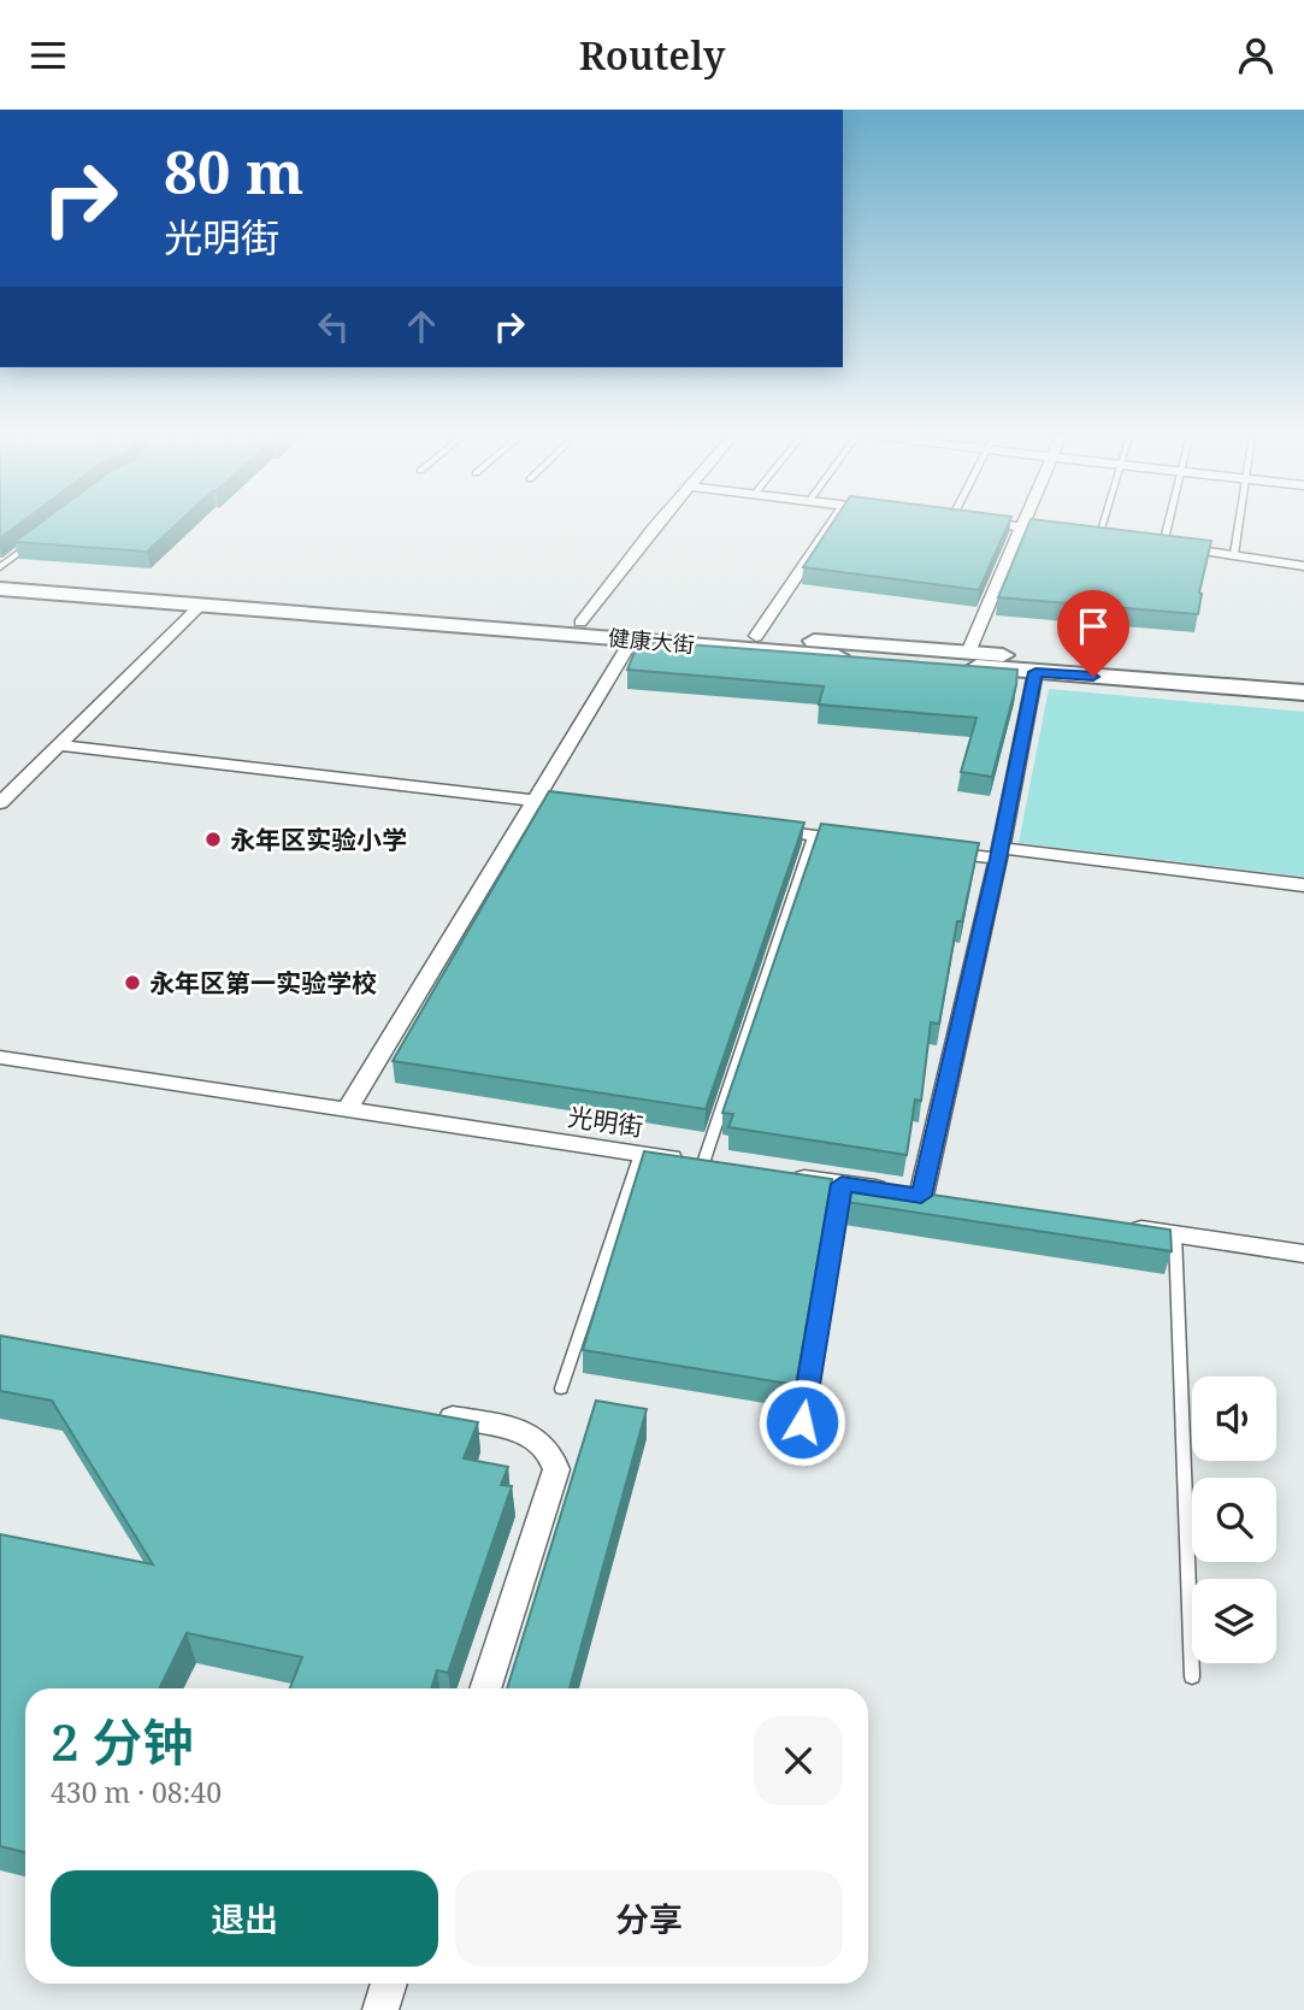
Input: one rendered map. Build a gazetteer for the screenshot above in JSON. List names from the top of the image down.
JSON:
{
  "streets": {
    "main road": ["健康大街"],
    "street": ["光明街"]
  },
  "places": ["永年区实验小学", "永年区第一实验学校"],
  "page": {
    "header": "Routely",
    "turn": ["80 m", "光明街"],
    "heading": ["2 分钟", "430 m · 08:40"],
    "buttons": ["退出", "分享"]
  }
}
